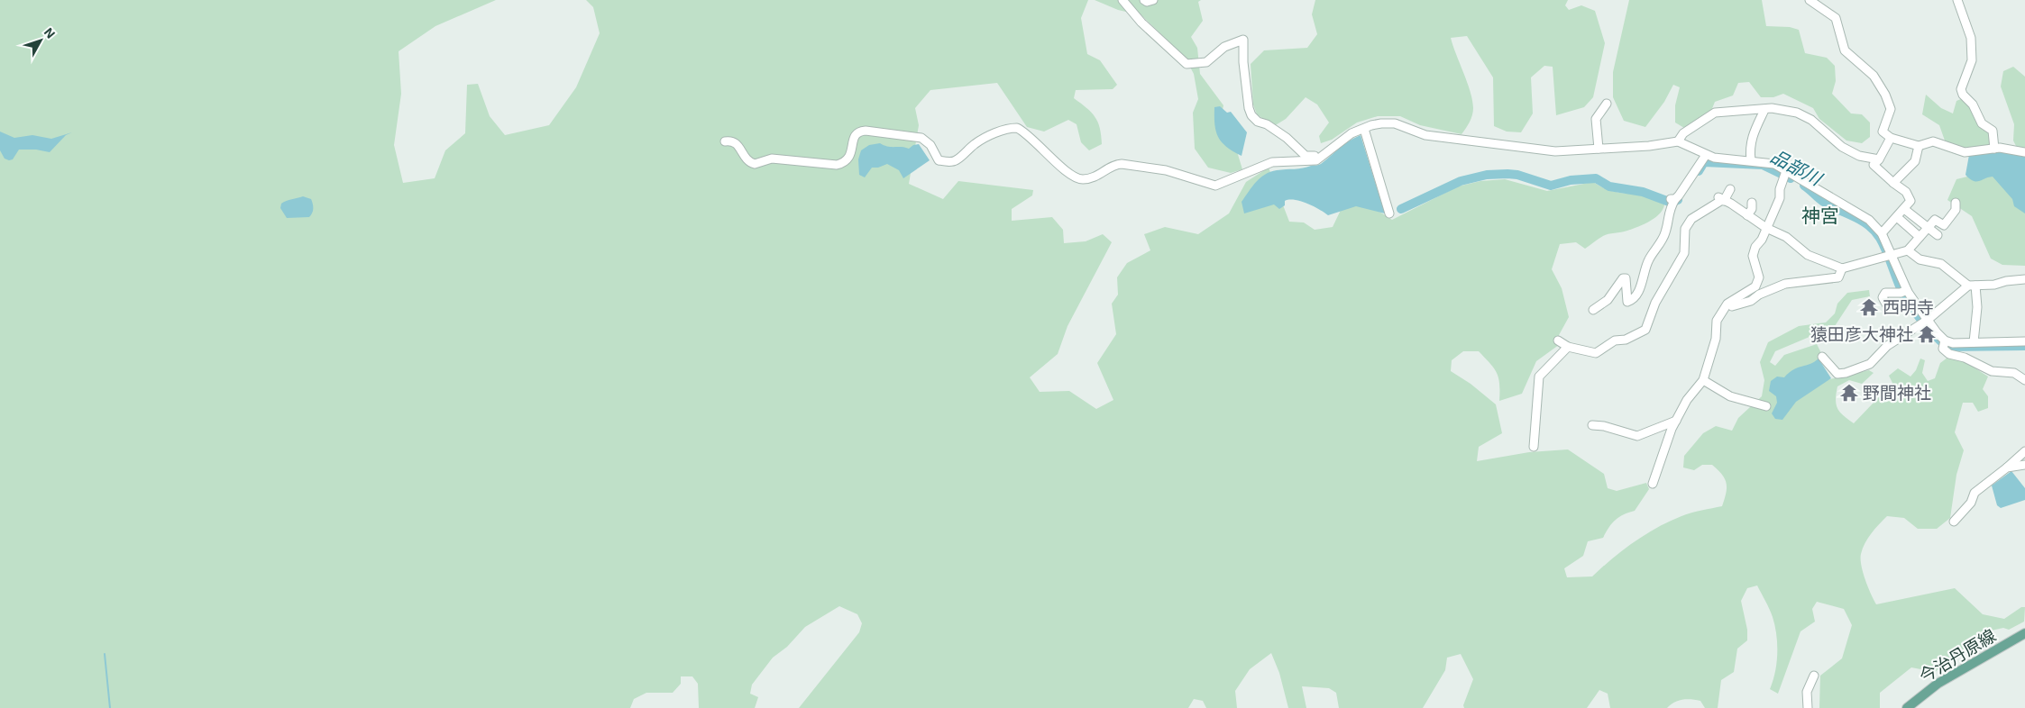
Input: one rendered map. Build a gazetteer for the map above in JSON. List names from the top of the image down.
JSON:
{
  "streets": {
    "main road": ["今治丹原線"]
  },
  "districts": ["神宮"],
  "water": ["品部川"],
  "places": {
    "temple": ["西明寺", "猿田彦大神社", "野間神社"]
  },
  "north": "top right"
}
